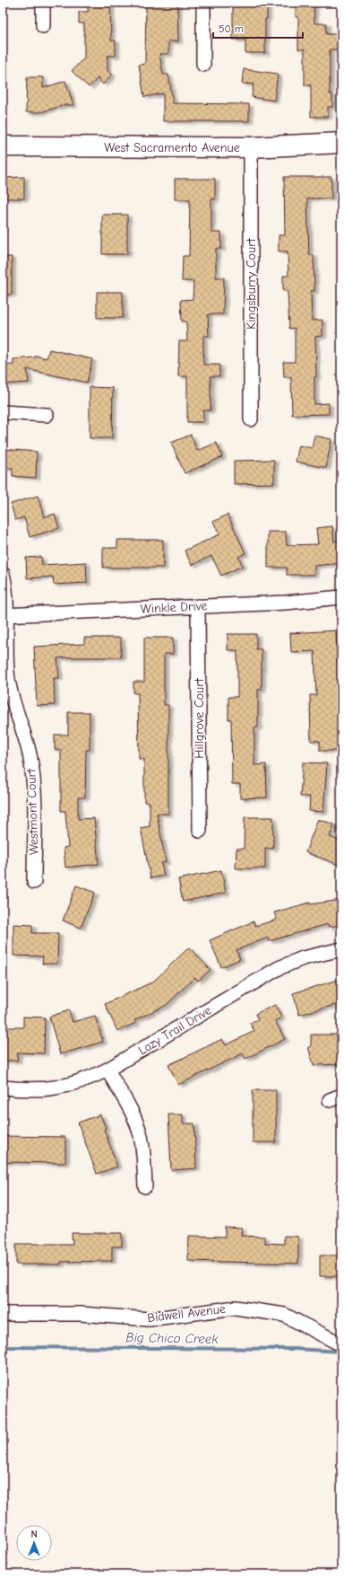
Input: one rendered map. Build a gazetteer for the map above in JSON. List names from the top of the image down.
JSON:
{
  "streets": {
    "street": [
      "West Sacramento Avenue",
      "Kingsburry Court",
      "Winkle Drive",
      "Hillgrove Court",
      "Westmont Court",
      "Lazy Trail Drive",
      "Bidwell Avenue"
    ]
  },
  "crossings": [
    ["West Sacramento Avenue", "Kingsburry Court"],
    ["Winkle Drive", "Hillgrove Court"],
    ["Winkle Drive", "Westmont Court"]
  ],
  "water": ["Big Chico Creek"],
  "scale_bar": "50 m",
  "north": "top"
}
